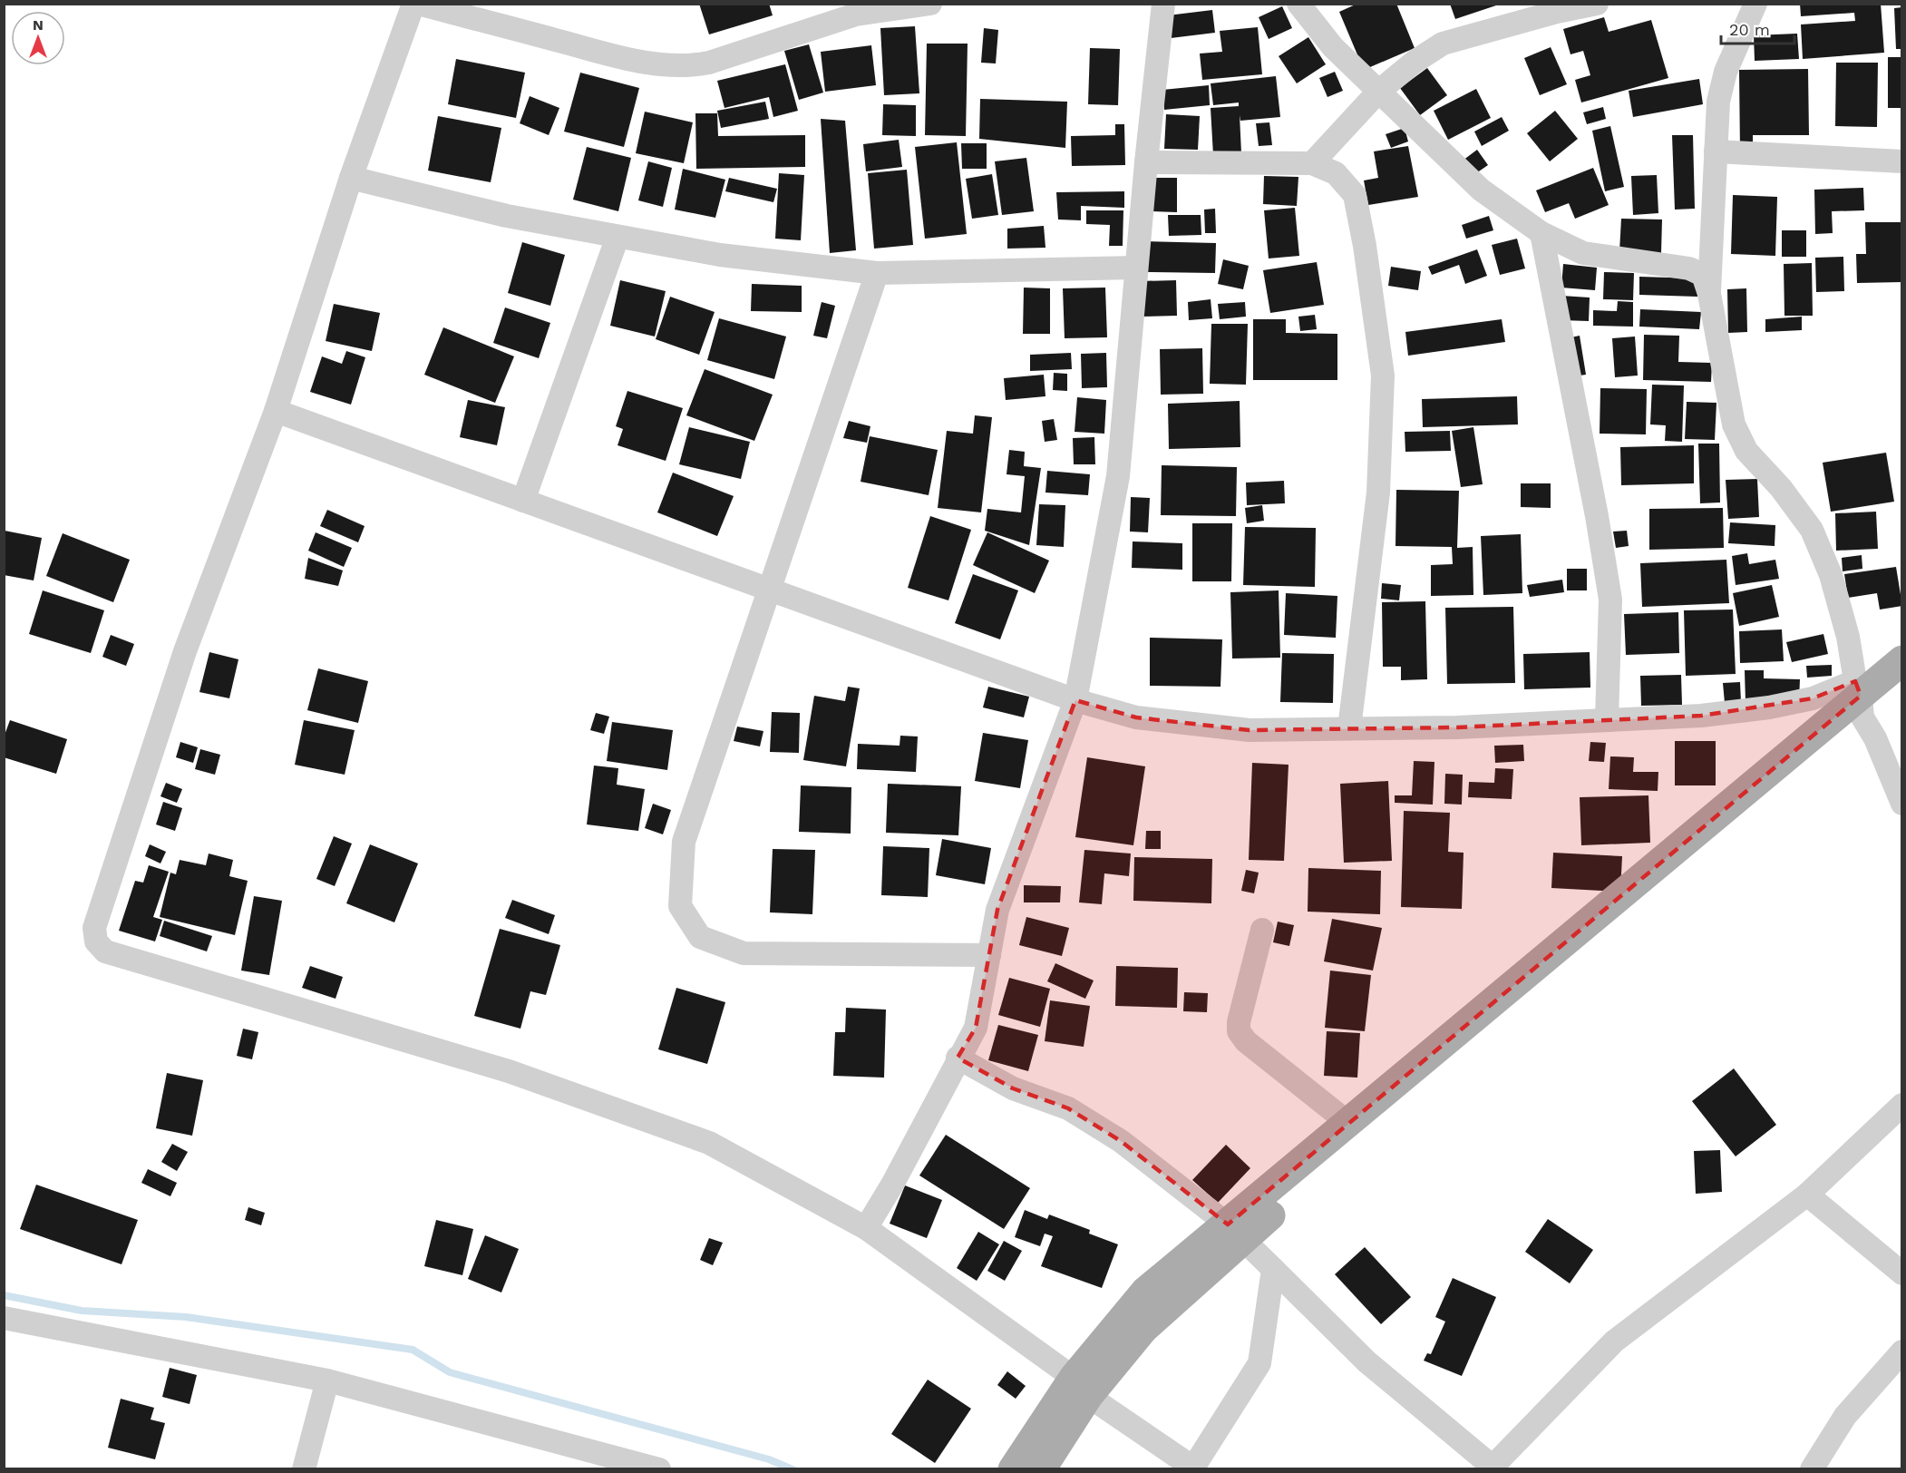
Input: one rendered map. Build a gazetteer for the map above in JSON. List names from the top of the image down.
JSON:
{
  "scale_bar": "20 m",
  "north": "top"
}
